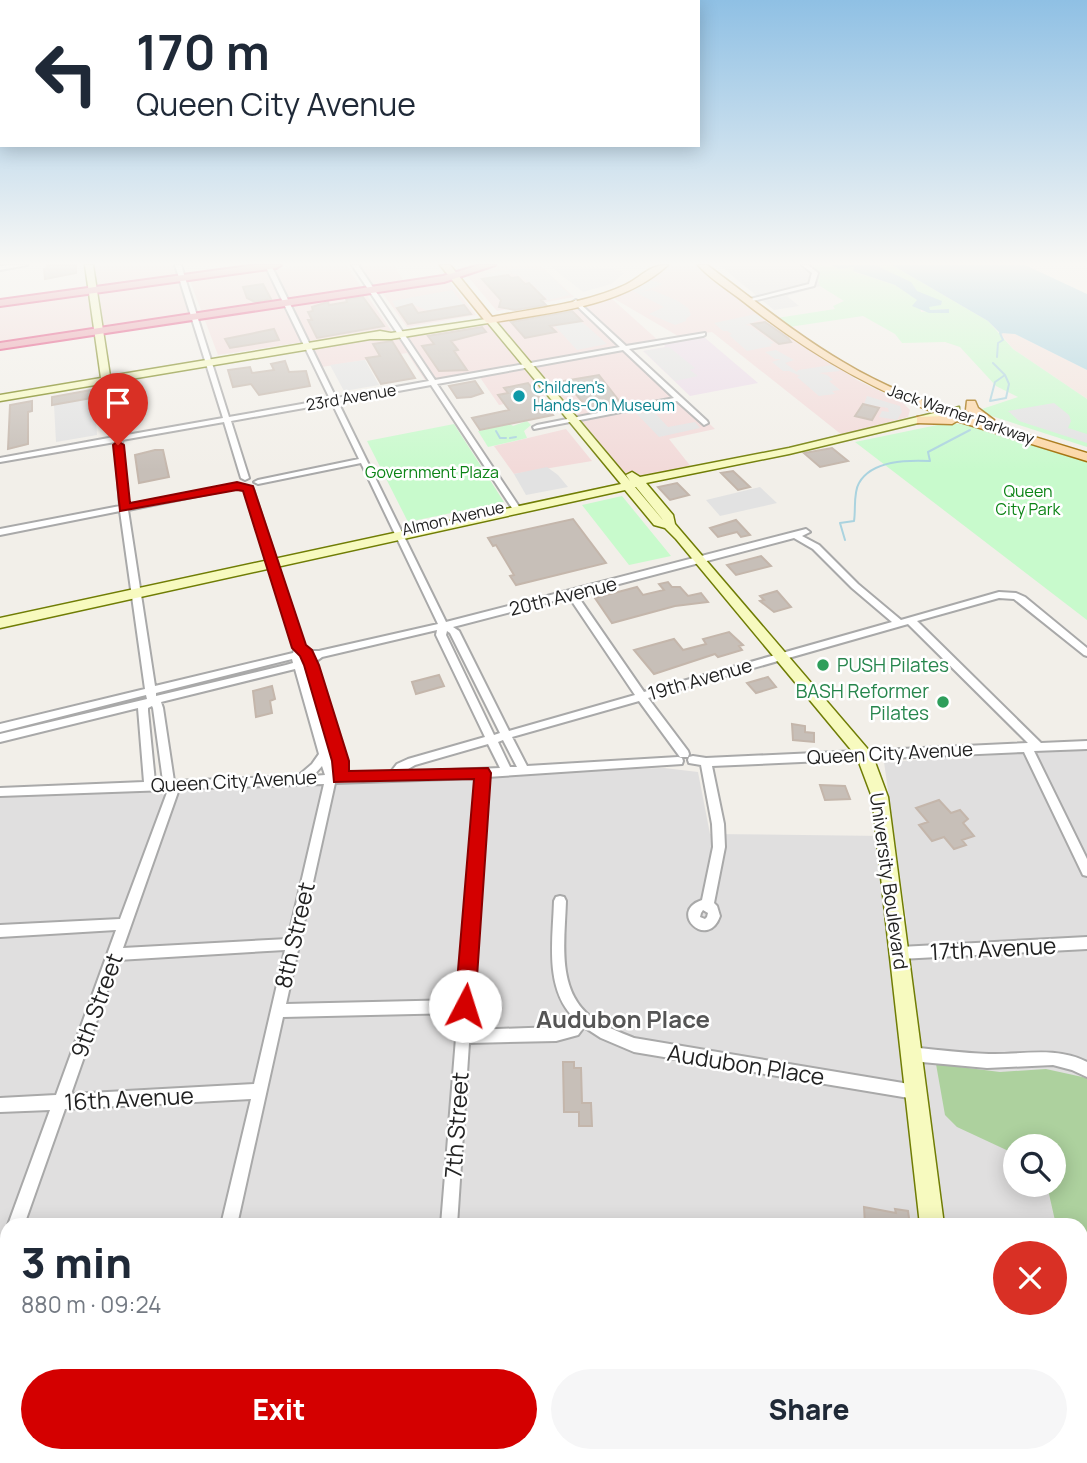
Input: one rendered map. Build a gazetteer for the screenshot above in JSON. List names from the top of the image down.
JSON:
{
  "streets": {
    "main road": ["Jack Warner Parkway", "Almon Avenue", "University Boulevard"],
    "street": [
      "23rd Avenue",
      "20th Avenue",
      "19th Avenue",
      "Queen City Avenue",
      "8th Street",
      "17th Avenue",
      "9th Street",
      "Audubon Place",
      "16th Avenue",
      "7th Street"
    ]
  },
  "crossings": [
    ["23rd Avenue", "University Boulevard"],
    ["23rd Avenue", "9th Street"],
    ["Jack Warner Parkway", "Almon Avenue"],
    ["Almon Avenue", "University Boulevard"],
    ["Almon Avenue", "8th Street"],
    ["Almon Avenue", "9th Street"],
    ["20th Avenue", "University Boulevard"],
    ["20th Avenue", "8th Street"],
    ["20th Avenue", "9th Street"],
    ["19th Avenue", "Queen City Avenue"],
    ["19th Avenue", "University Boulevard"],
    ["Queen City Avenue", "University Boulevard"],
    ["Queen City Avenue", "8th Street"],
    ["Queen City Avenue", "9th Street"],
    ["Queen City Avenue", "7th Street"],
    ["University Boulevard", "17th Avenue"],
    ["University Boulevard", "Audubon Place"],
    ["8th Street", "16th Avenue"],
    ["9th Street", "16th Avenue"]
  ],
  "districts": ["Audubon Place"],
  "parks": ["Government Plaza", "Queen City Park"],
  "places": ["Children's Hands-On Museum", "PUSH Pilates", "BASH Reformer Pilates"],
  "page": {
    "turn": ["170 m", "Queen City Avenue"],
    "heading": ["3 min", "880 m · 09:24"],
    "buttons": ["Exit", "Share"]
  }
}
